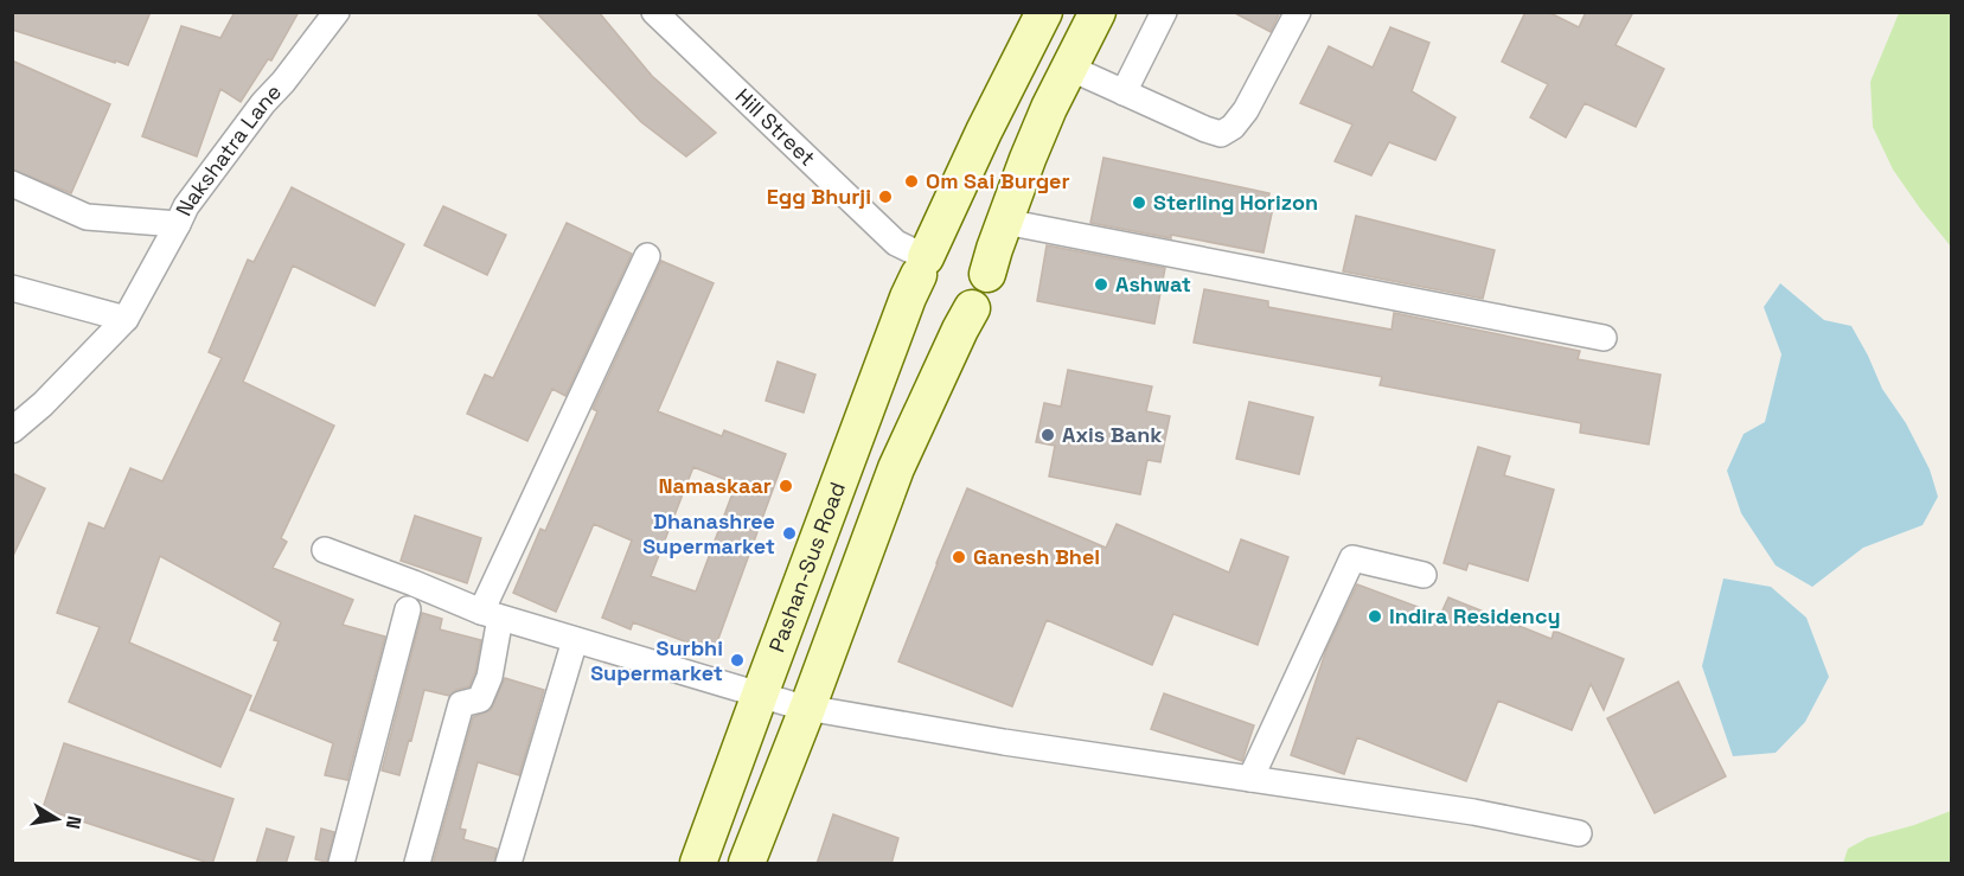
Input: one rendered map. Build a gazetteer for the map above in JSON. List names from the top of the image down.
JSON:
{
  "streets": {
    "main road": ["Pashan-Sus Road"],
    "street": ["Hill Street", "Nakshatra Lane"]
  },
  "crossings": [
    ["Hill Street", "Pashan-Sus Road"]
  ],
  "places": [
    "Om Sai Burger",
    "Egg Bhurji",
    "Sterling Horizon",
    "Ashwat",
    "Axis Bank",
    "Namaskaar",
    "Dhanashree Supermarket",
    "Ganesh Bhel",
    "Indira Residency",
    "Surbhi Supermarket"
  ],
  "north": "right"
}
